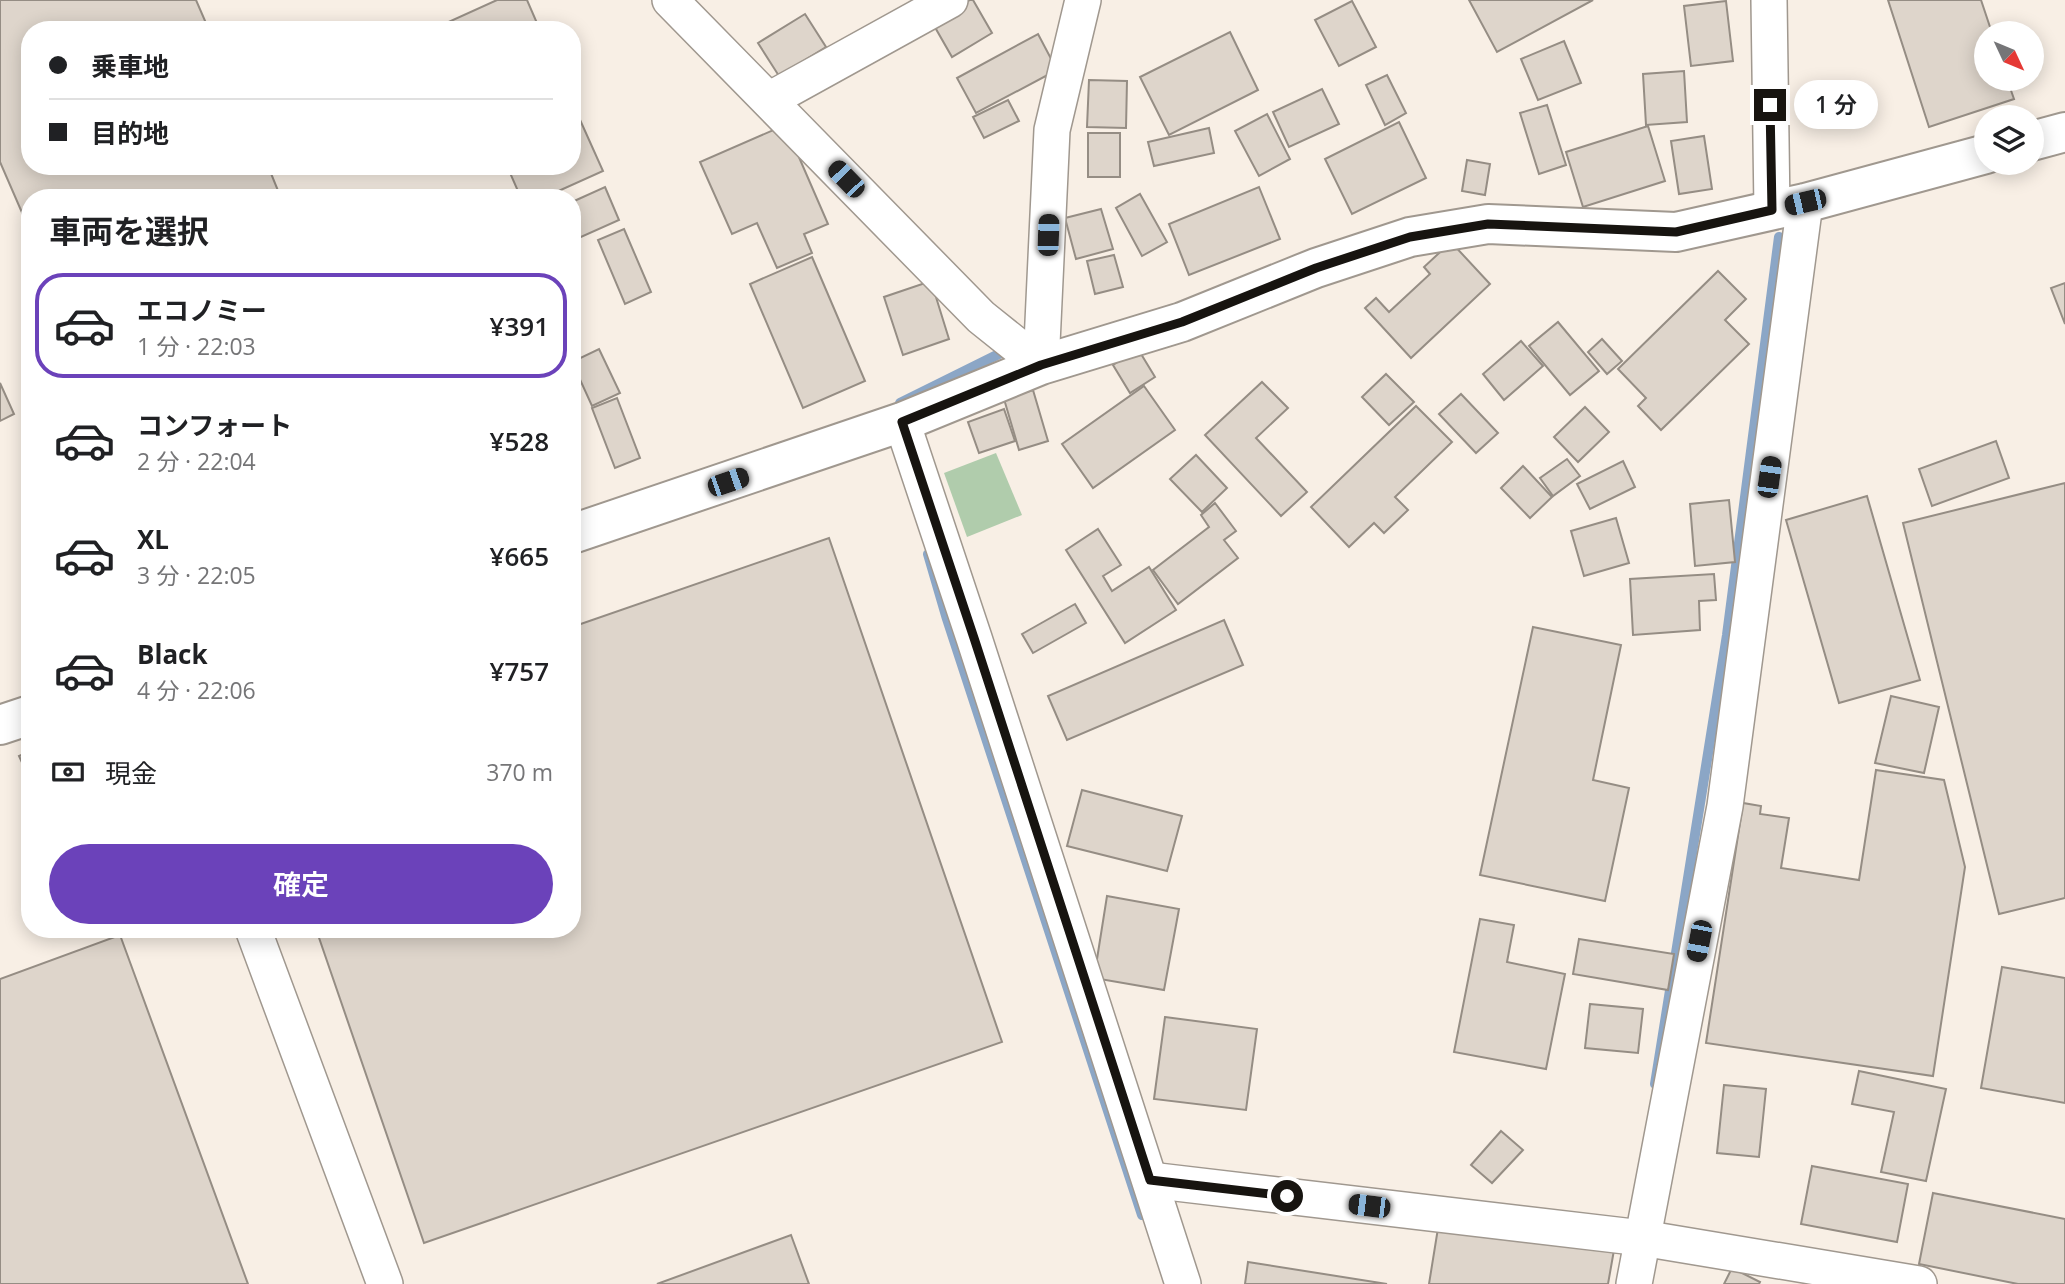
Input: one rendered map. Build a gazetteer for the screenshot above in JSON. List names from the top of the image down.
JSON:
{
  "north": "bottom right",
  "page": {
    "banner": ["乗車地", "目的地"],
    "bubble": "1 分",
    "heading": "車両を選択",
    "list": [
      {
        "name": "エコノミー",
        "note": "1 分 · 22:03",
        "value": "¥391"
      },
      {
        "name": "コンフォート",
        "note": "2 分 · 22:04",
        "value": "¥528"
      },
      {
        "name": "XL",
        "note": "3 分 · 22:05",
        "value": "¥665"
      },
      {
        "name": "Black",
        "note": "4 分 · 22:06",
        "value": "¥757"
      }
    ],
    "pay": ["現金", "370 m"],
    "buttons": "確定"
  }
}
